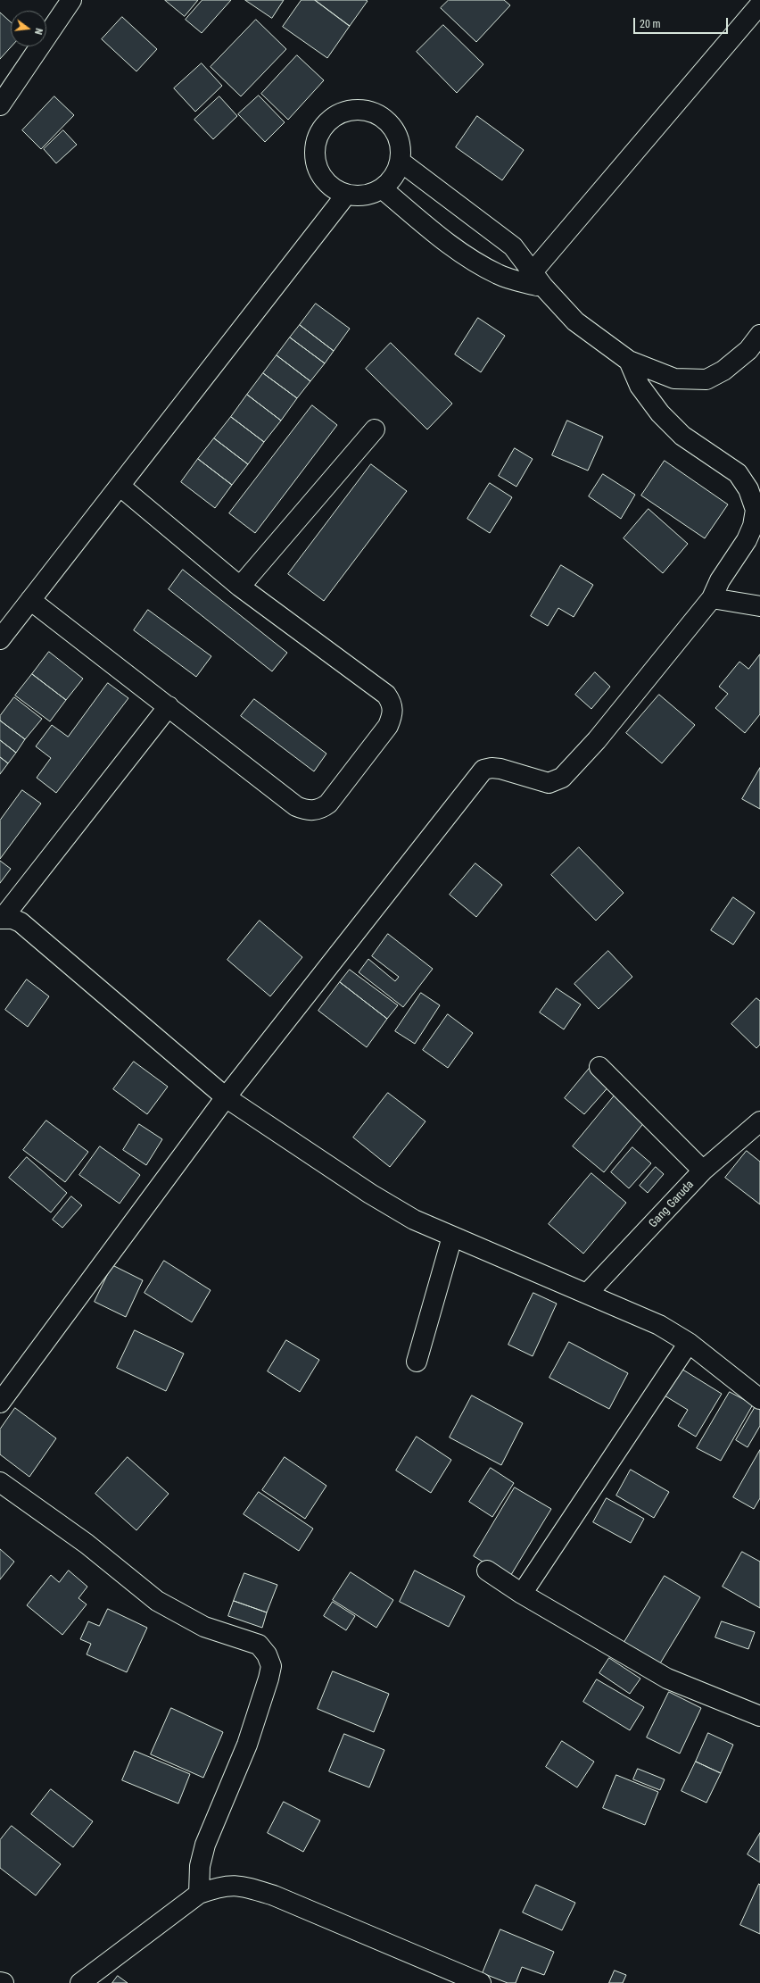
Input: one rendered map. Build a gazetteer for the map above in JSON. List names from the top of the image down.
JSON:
{
  "streets": {
    "street": ["Gang Garuda"]
  },
  "scale_bar": "20 m",
  "north": "right"
}
